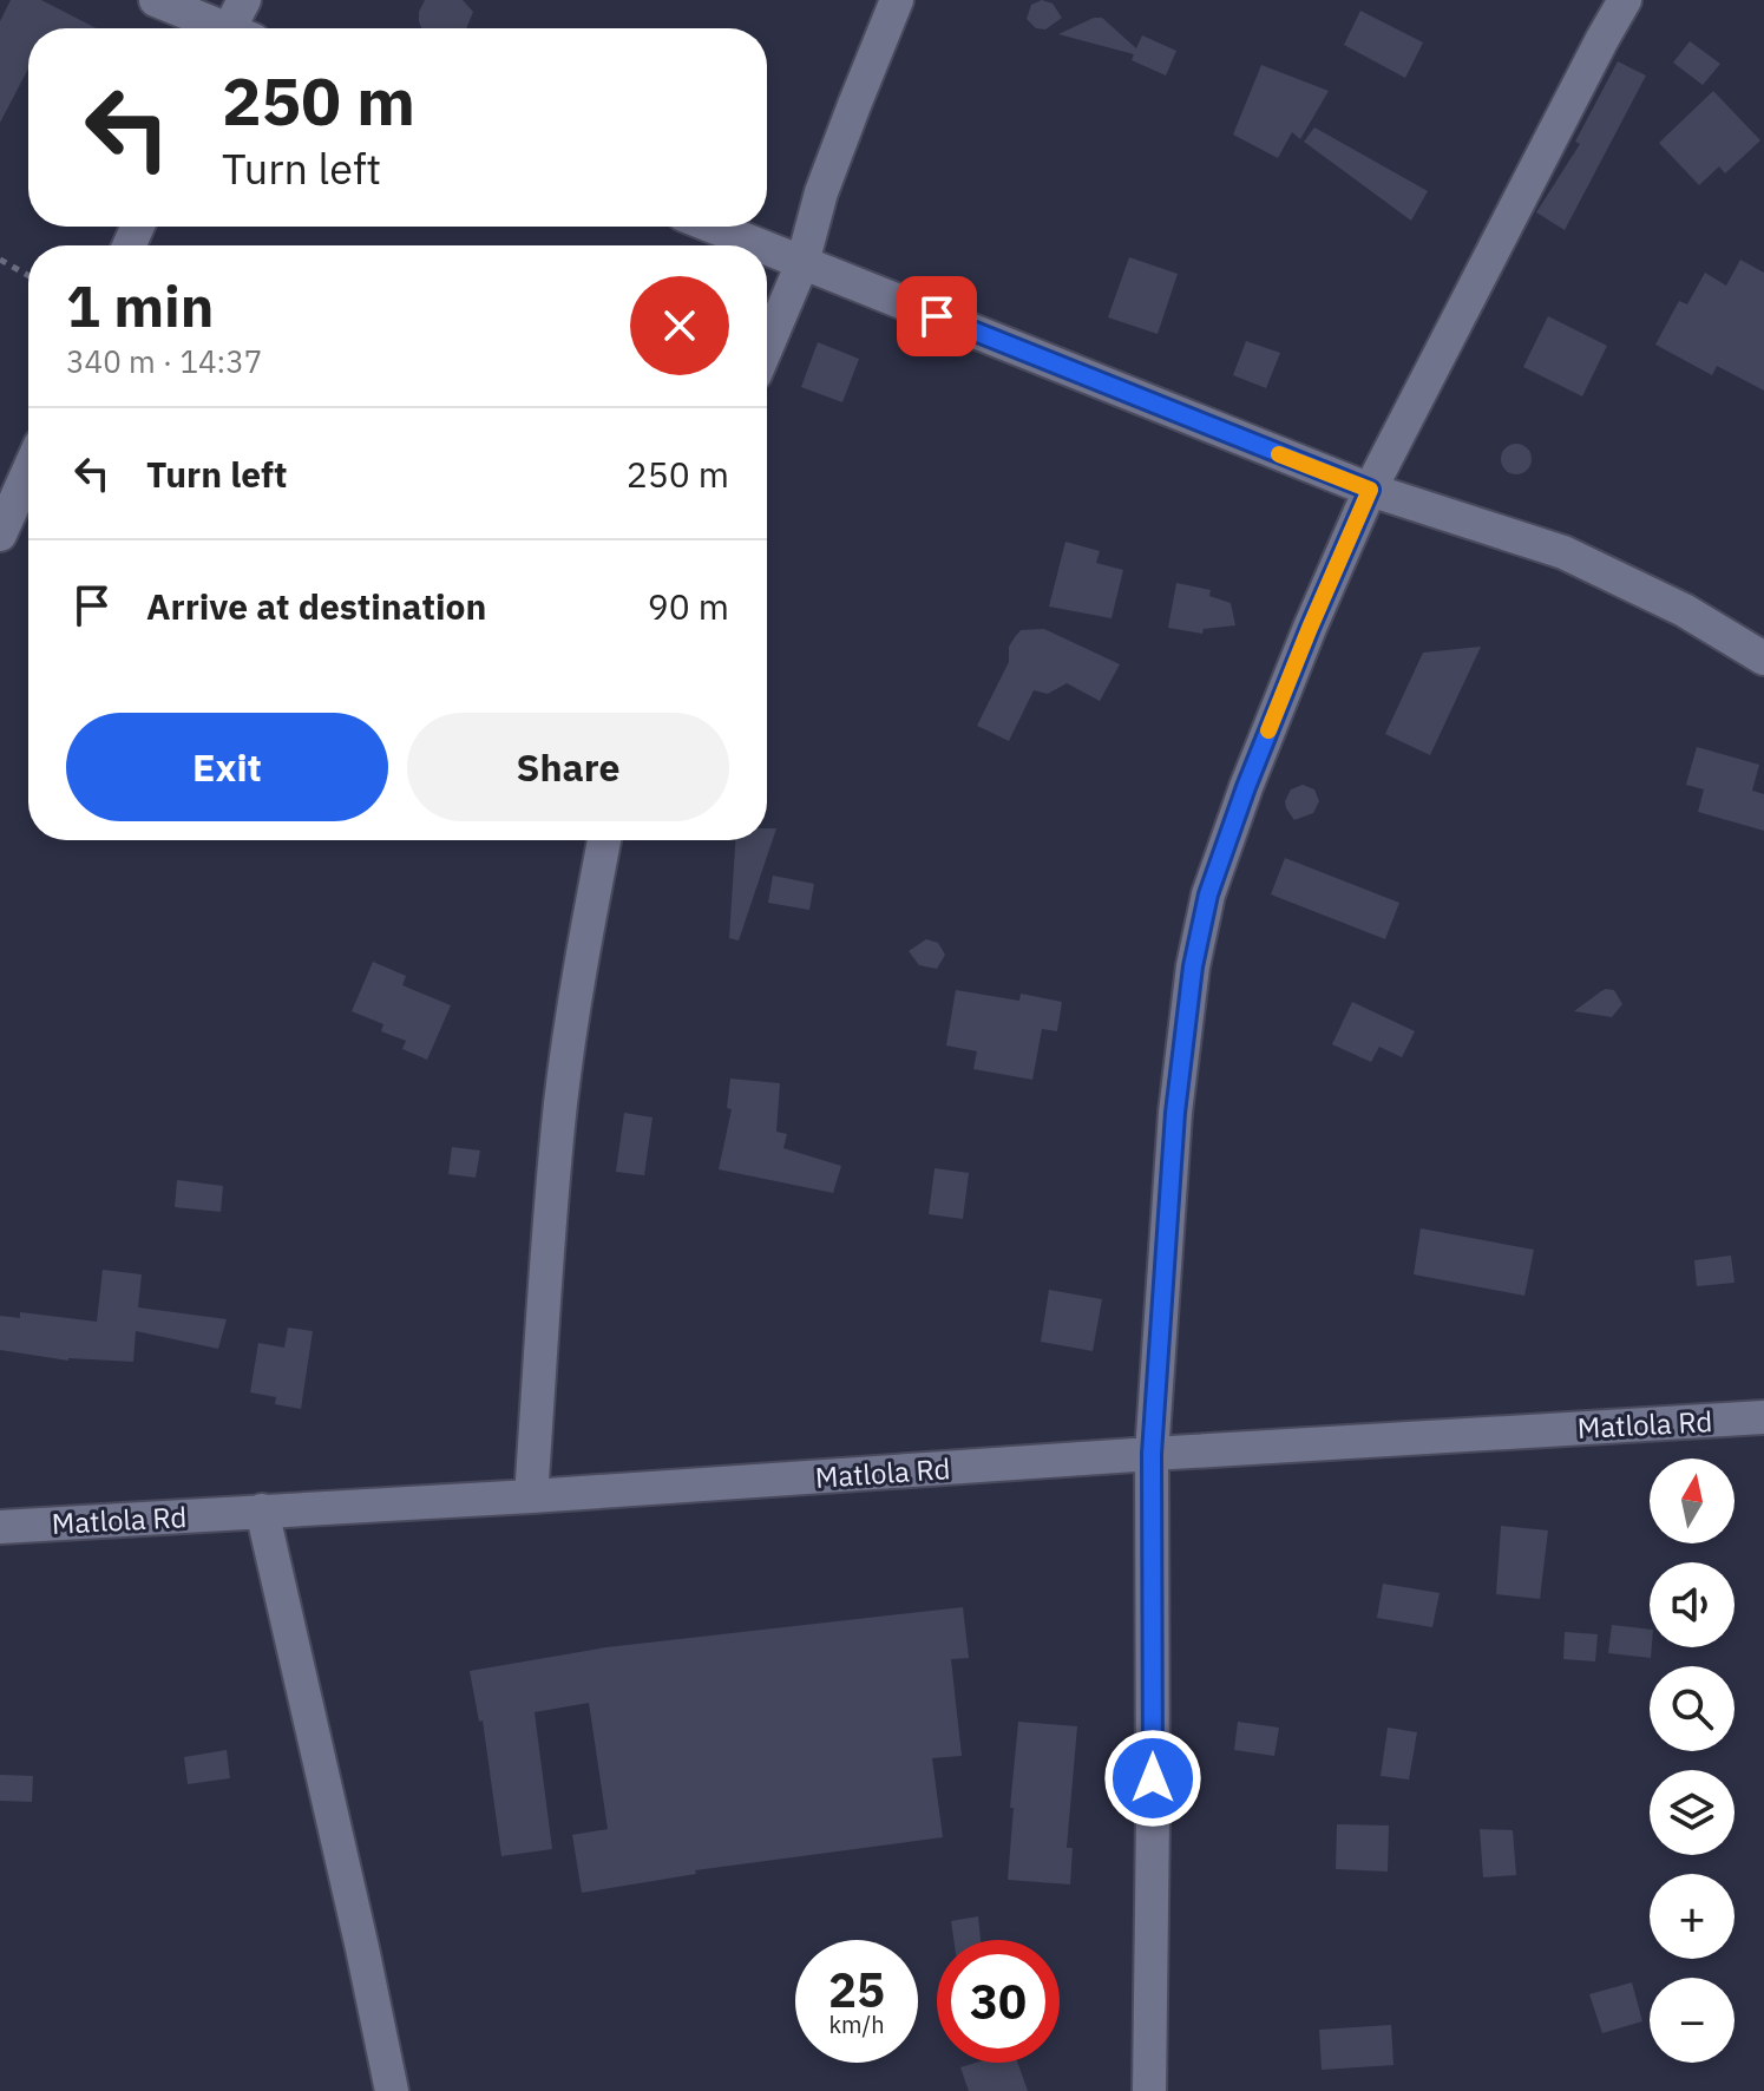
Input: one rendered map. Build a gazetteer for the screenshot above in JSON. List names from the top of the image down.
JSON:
{
  "streets": {
    "street": ["Matlola Rd"]
  },
  "north": "top",
  "page": {
    "turn": ["250 m", "Turn left"],
    "heading": ["1 min", "340 m · 14:37"],
    "list": [
      {
        "name": "Turn left",
        "value": "250 m"
      },
      {
        "name": "Arrive at destination",
        "value": "90 m"
      }
    ],
    "buttons": ["Exit", "Share"],
    "map_buttons": ["+", "−"],
    "speed": "25 km/h",
    "limit": "30"
  }
}
